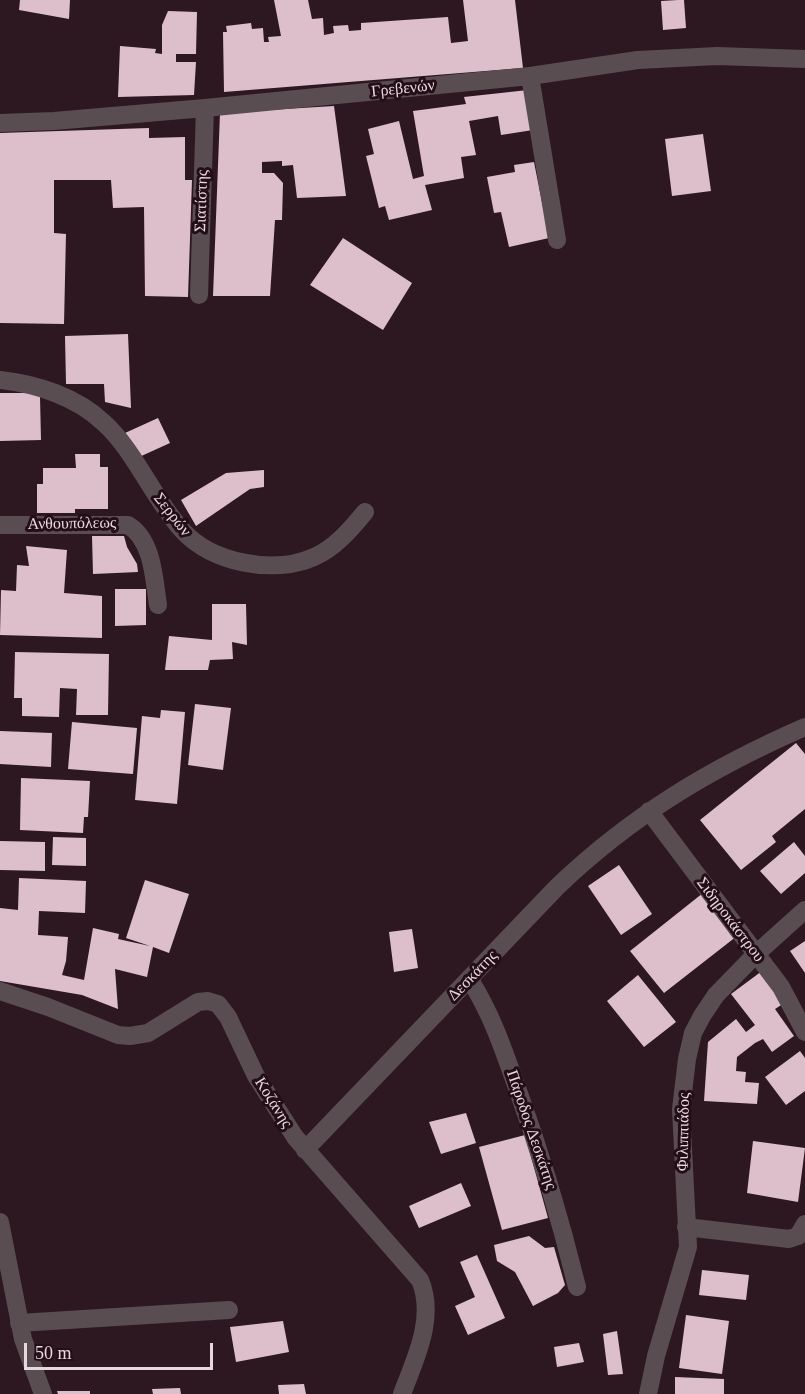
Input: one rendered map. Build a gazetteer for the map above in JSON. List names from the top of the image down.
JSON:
{
  "streets": {
    "street": [
      "Γρεβενών",
      "Σιατίστης",
      "Σερρών",
      "Ανθουπόλεως",
      "Σιδηροκάστρου",
      "Δεσκάτης",
      "Κοζάνης",
      "Πάροδος Δεσκάτης",
      "Φιλιππιάδος"
    ]
  },
  "crossings": [
    ["Γρεβενών", "Σιατίστης"],
    ["Σιδηροκάστρου", "Δεσκάτης"],
    ["Σιδηροκάστρου", "Φιλιππιάδος"],
    ["Δεσκάτης", "Κοζάνης"],
    ["Δεσκάτης", "Πάροδος Δεσκάτης"]
  ],
  "scale_bar": "50 m"
}
